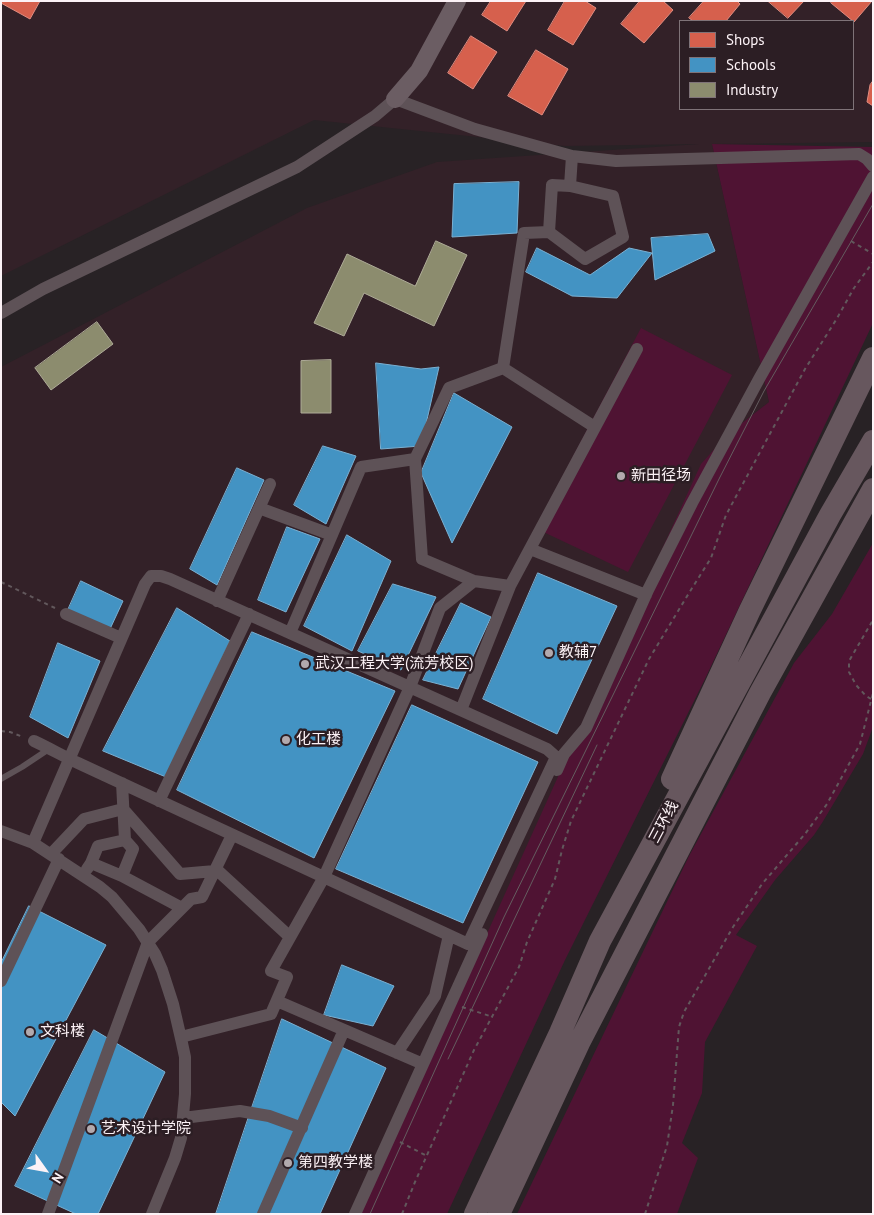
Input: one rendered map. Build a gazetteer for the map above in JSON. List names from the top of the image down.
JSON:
{
  "streets": {
    "highway": ["三环线"]
  },
  "places": [
    "新田径场",
    "教辅7",
    "武汉工程大学(流芳校区)",
    "化工楼",
    "文科楼",
    "艺术设计学院",
    "第四教学楼"
  ],
  "legend": ["Shops", "Schools", "Industry"],
  "north": "bottom right"
}
